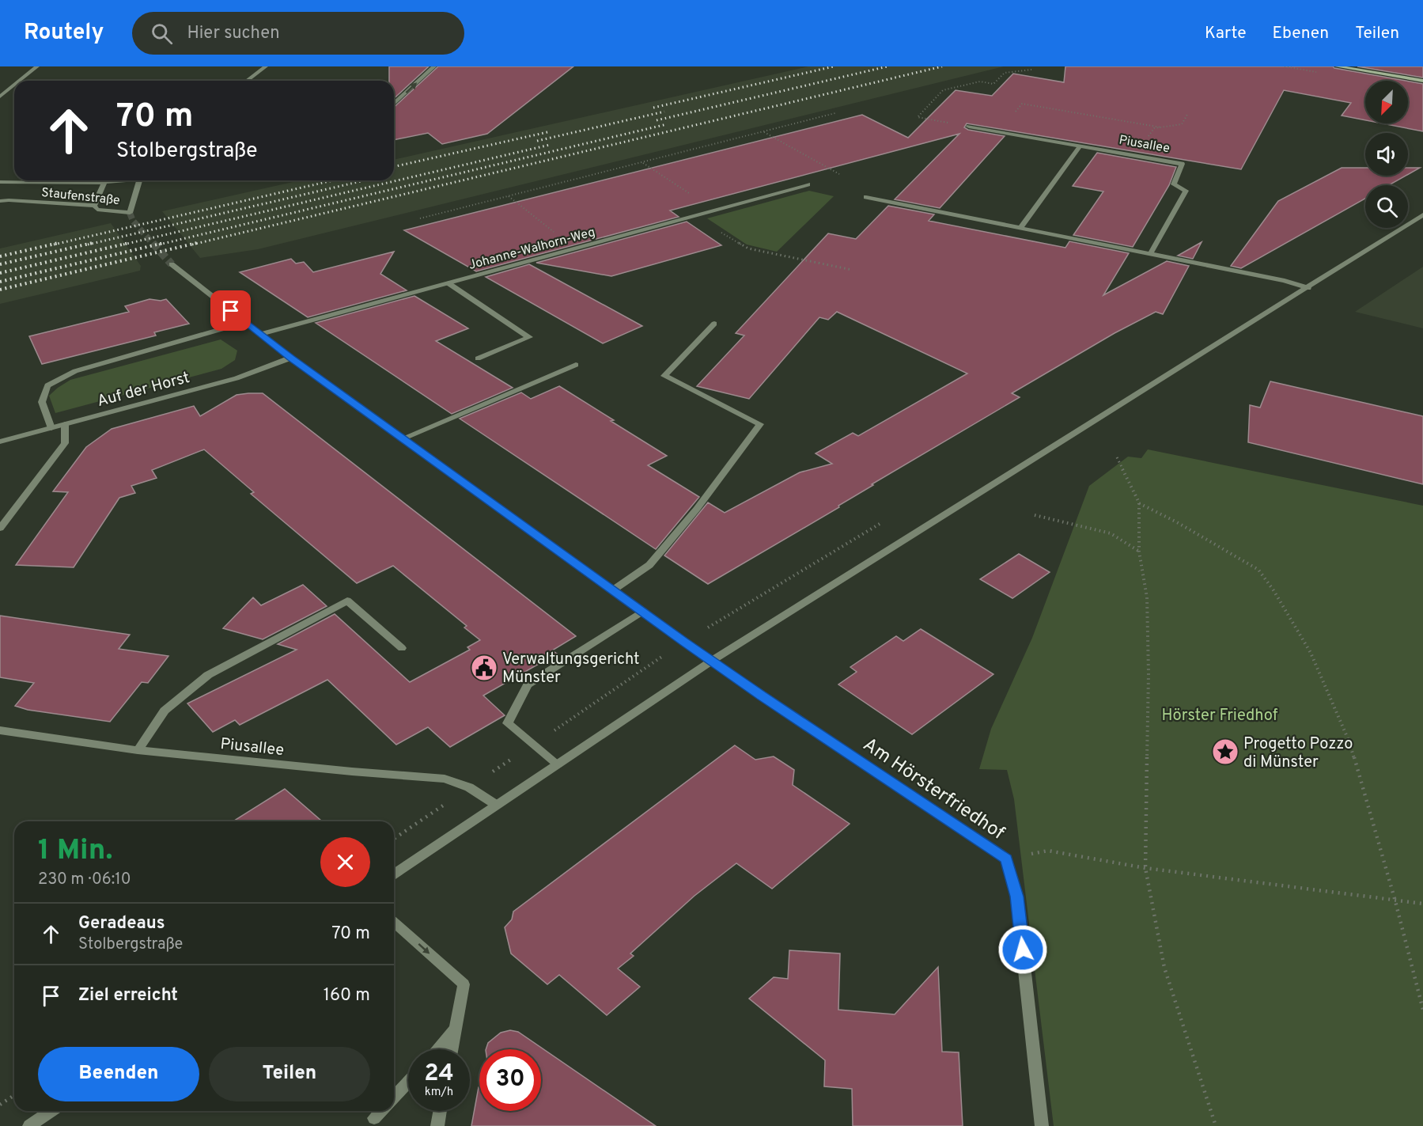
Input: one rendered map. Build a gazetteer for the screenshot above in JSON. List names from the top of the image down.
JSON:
{
  "streets": {
    "street": [
      "Piusallee",
      "Staufenstraße",
      "Johanne-Walhorn-Weg",
      "Auf der Horst",
      "Am Hörsterfriedhof"
    ]
  },
  "crossings": [
    ["Johanne-Walhorn-Weg", "Am Hörsterfriedhof"],
    ["Auf der Horst", "Am Hörsterfriedhof"]
  ],
  "parks": ["Hörster Friedhof"],
  "places": {
    "public building": ["Verwaltungsgericht Münster"],
    "place": ["Progetto Pozzo di Münster"]
  },
  "north": "bottom left",
  "page": {
    "header": "Routely",
    "search": "Hier suchen",
    "nav": ["Karte", "Ebenen", "Teilen"],
    "turn": ["70 m", "Stolbergstraße"],
    "heading": ["1 Min.", "230 m · 06:10"],
    "list": [
      {
        "name": "Geradeaus",
        "note": "Stolbergstraße",
        "value": "70 m"
      },
      {
        "name": "Ziel erreicht",
        "value": "160 m"
      }
    ],
    "buttons": ["Beenden", "Teilen"],
    "speed": "24 km/h",
    "limit": "30"
  }
}
